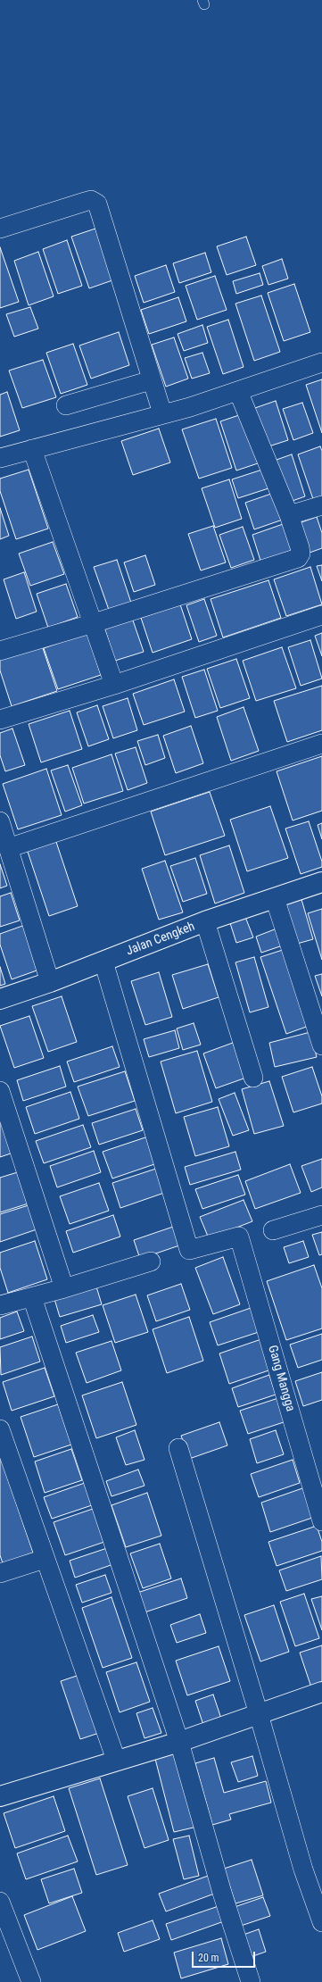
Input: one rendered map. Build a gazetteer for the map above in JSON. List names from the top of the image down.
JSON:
{
  "streets": {
    "street": ["Jalan Cengkeh", "Gang Mangga"]
  },
  "crossings": [
    ["Jalan Cengkeh", "Gang Mangga"]
  ],
  "scale_bar": "20 m"
}
